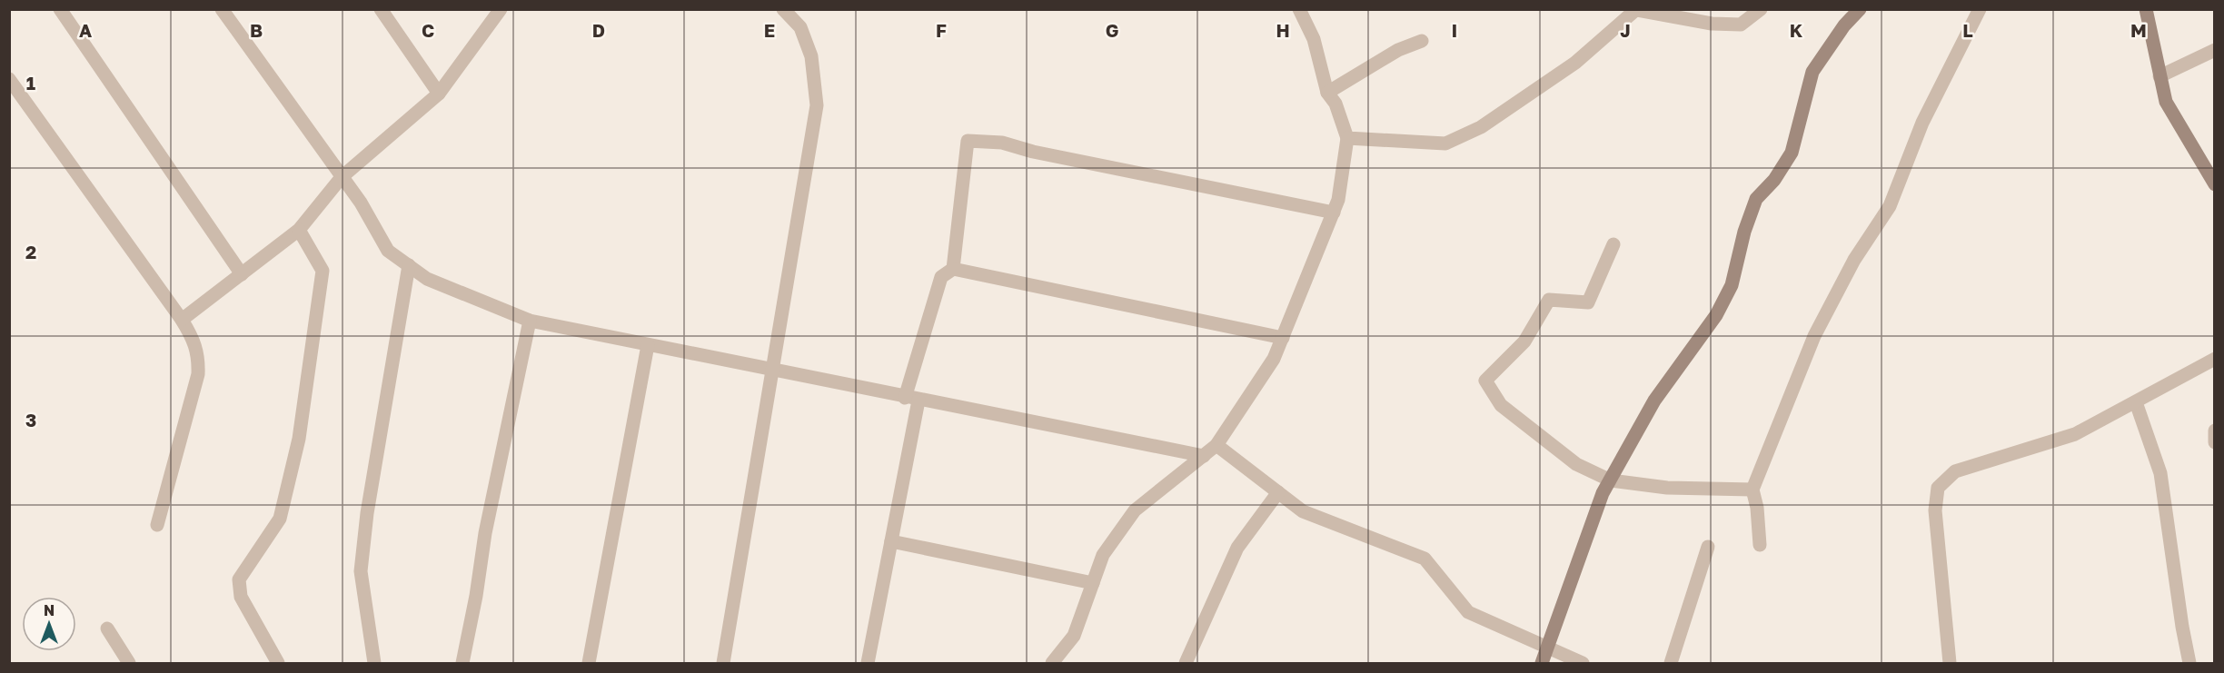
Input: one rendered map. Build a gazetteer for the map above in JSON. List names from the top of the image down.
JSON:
{
  "north": "top",
  "grid": {
    "columns": [
      "A",
      "B",
      "C",
      "D",
      "E",
      "F",
      "G",
      "H",
      "I",
      "J",
      "K",
      "L",
      "M"
    ],
    "rows": ["1", "2", "3"]
  }
}
